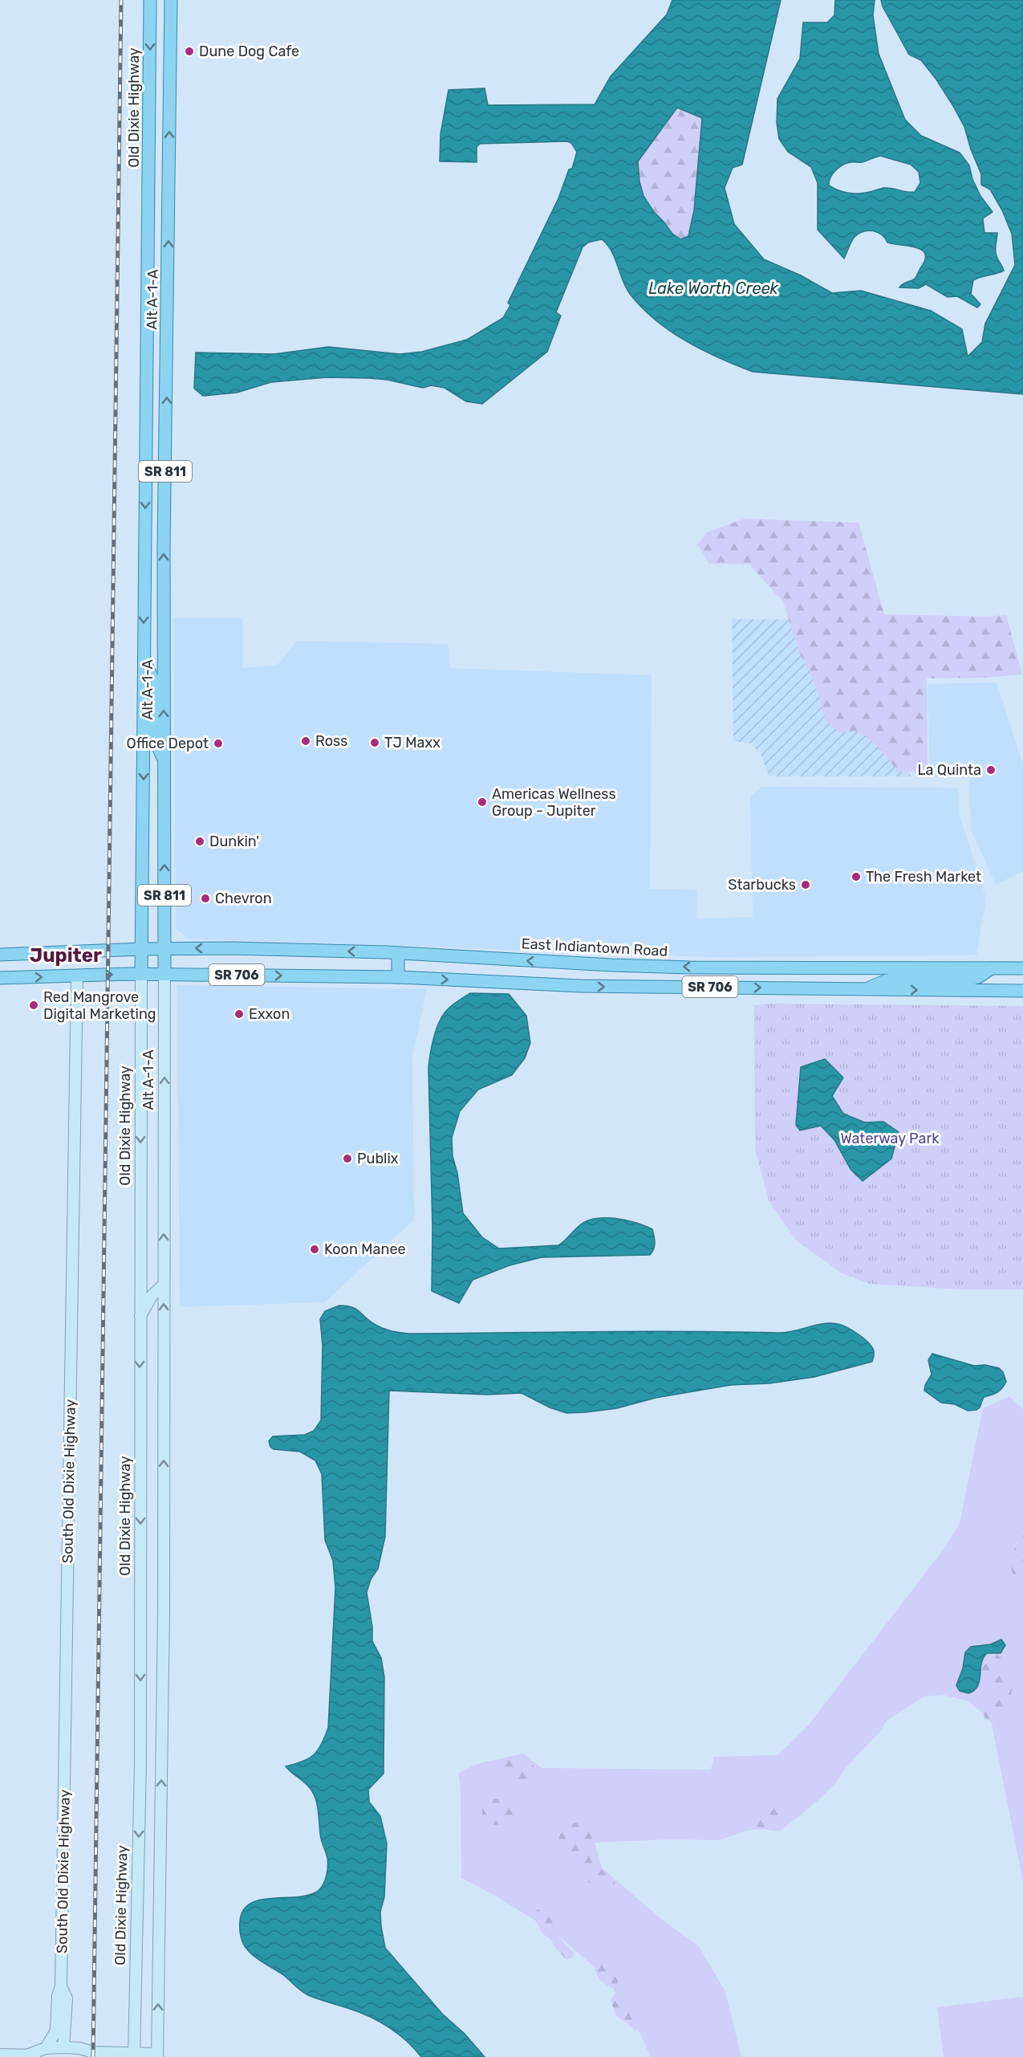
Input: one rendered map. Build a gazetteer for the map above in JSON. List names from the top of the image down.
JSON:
{
  "streets": {
    "main road": [
      "Old Dixie Highway",
      "Alt A-1-A",
      "SR 811",
      "East Indiantown Road",
      "SR 706",
      "South Old Dixie Highway"
    ]
  },
  "crossings": [
    ["Old Dixie Highway", "Alt A-1-A"],
    ["Old Dixie Highway", "SR 706"],
    ["Alt A-1-A", "SR 811"],
    ["Alt A-1-A", "East Indiantown Road"],
    ["Alt A-1-A", "SR 706"],
    ["East Indiantown Road", "SR 706"],
    ["SR 706", "South Old Dixie Highway"]
  ],
  "districts": ["Jupiter"],
  "water": ["Lake Worth Creek"],
  "parks": ["Waterway Park"],
  "places": [
    "Dune Dog Cafe",
    "Ross",
    "TJ Maxx",
    "Office Depot",
    "La Quinta",
    "Americas Wellness Group - Jupiter",
    "Dunkin'",
    "The Fresh Market",
    "Starbucks",
    "Chevron",
    "Red Mangrove Digital Marketing",
    "Exxon",
    "Publix",
    "Koon Manee"
  ]
}
